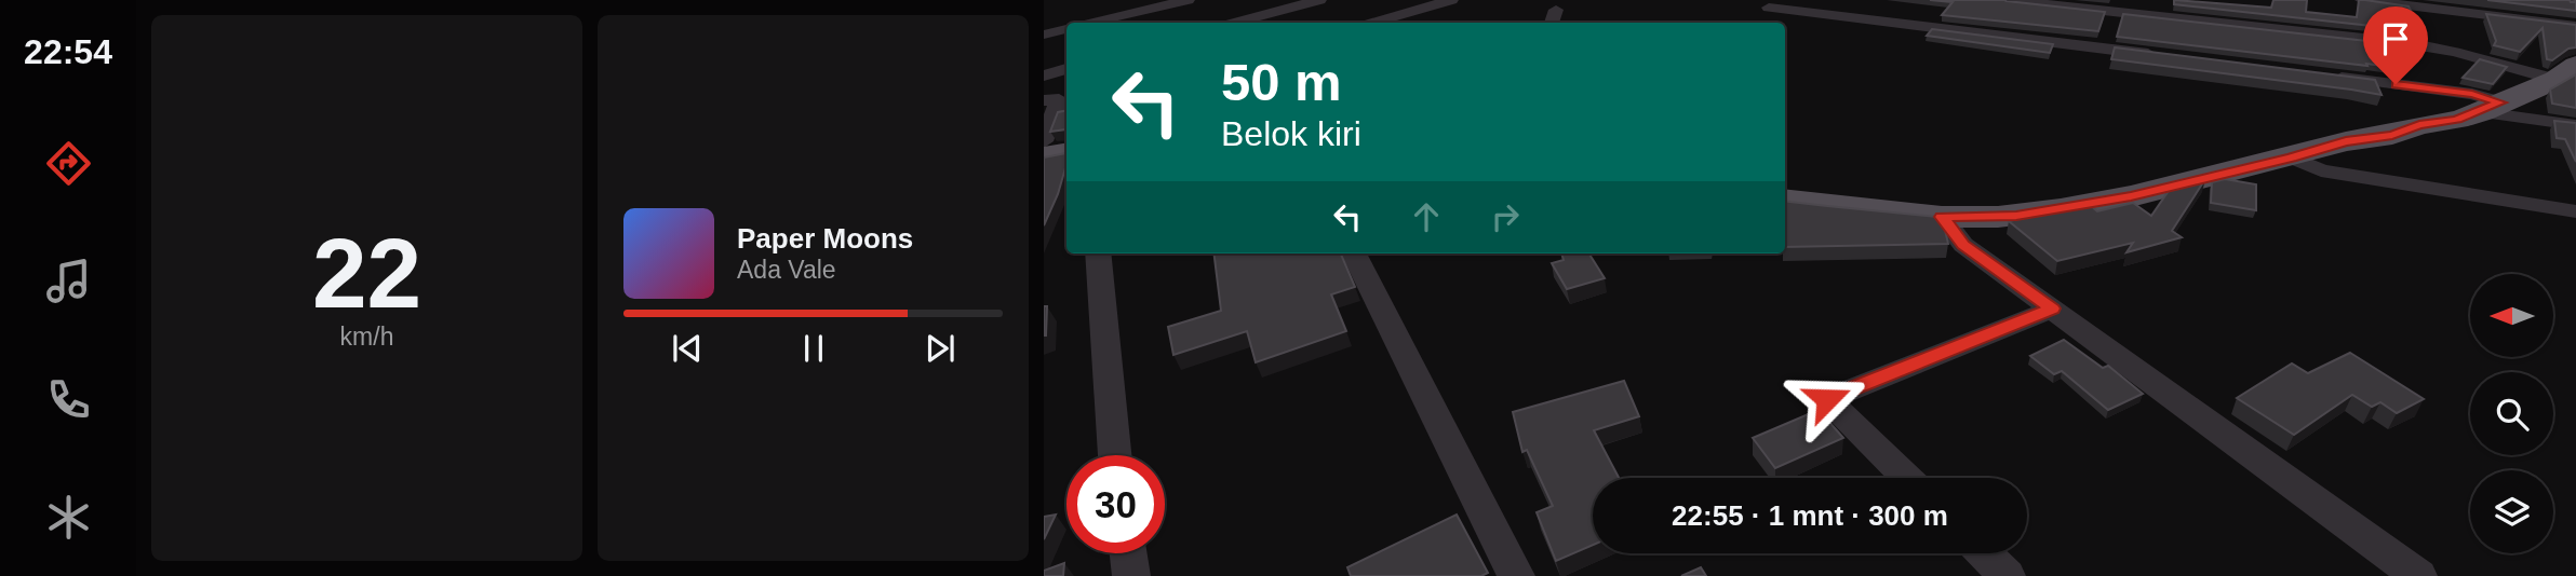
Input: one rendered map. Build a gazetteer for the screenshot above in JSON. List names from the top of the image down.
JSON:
{
  "north": "left",
  "page": {
    "tabs": "22:54",
    "tile": ["22", "km/h"],
    "turn": ["50 m", "Belok kiri"],
    "song": ["Paper Moons", "Ada Vale"],
    "limit": "30",
    "trip": "22:55 · 1 mnt · 300 m"
  }
}
